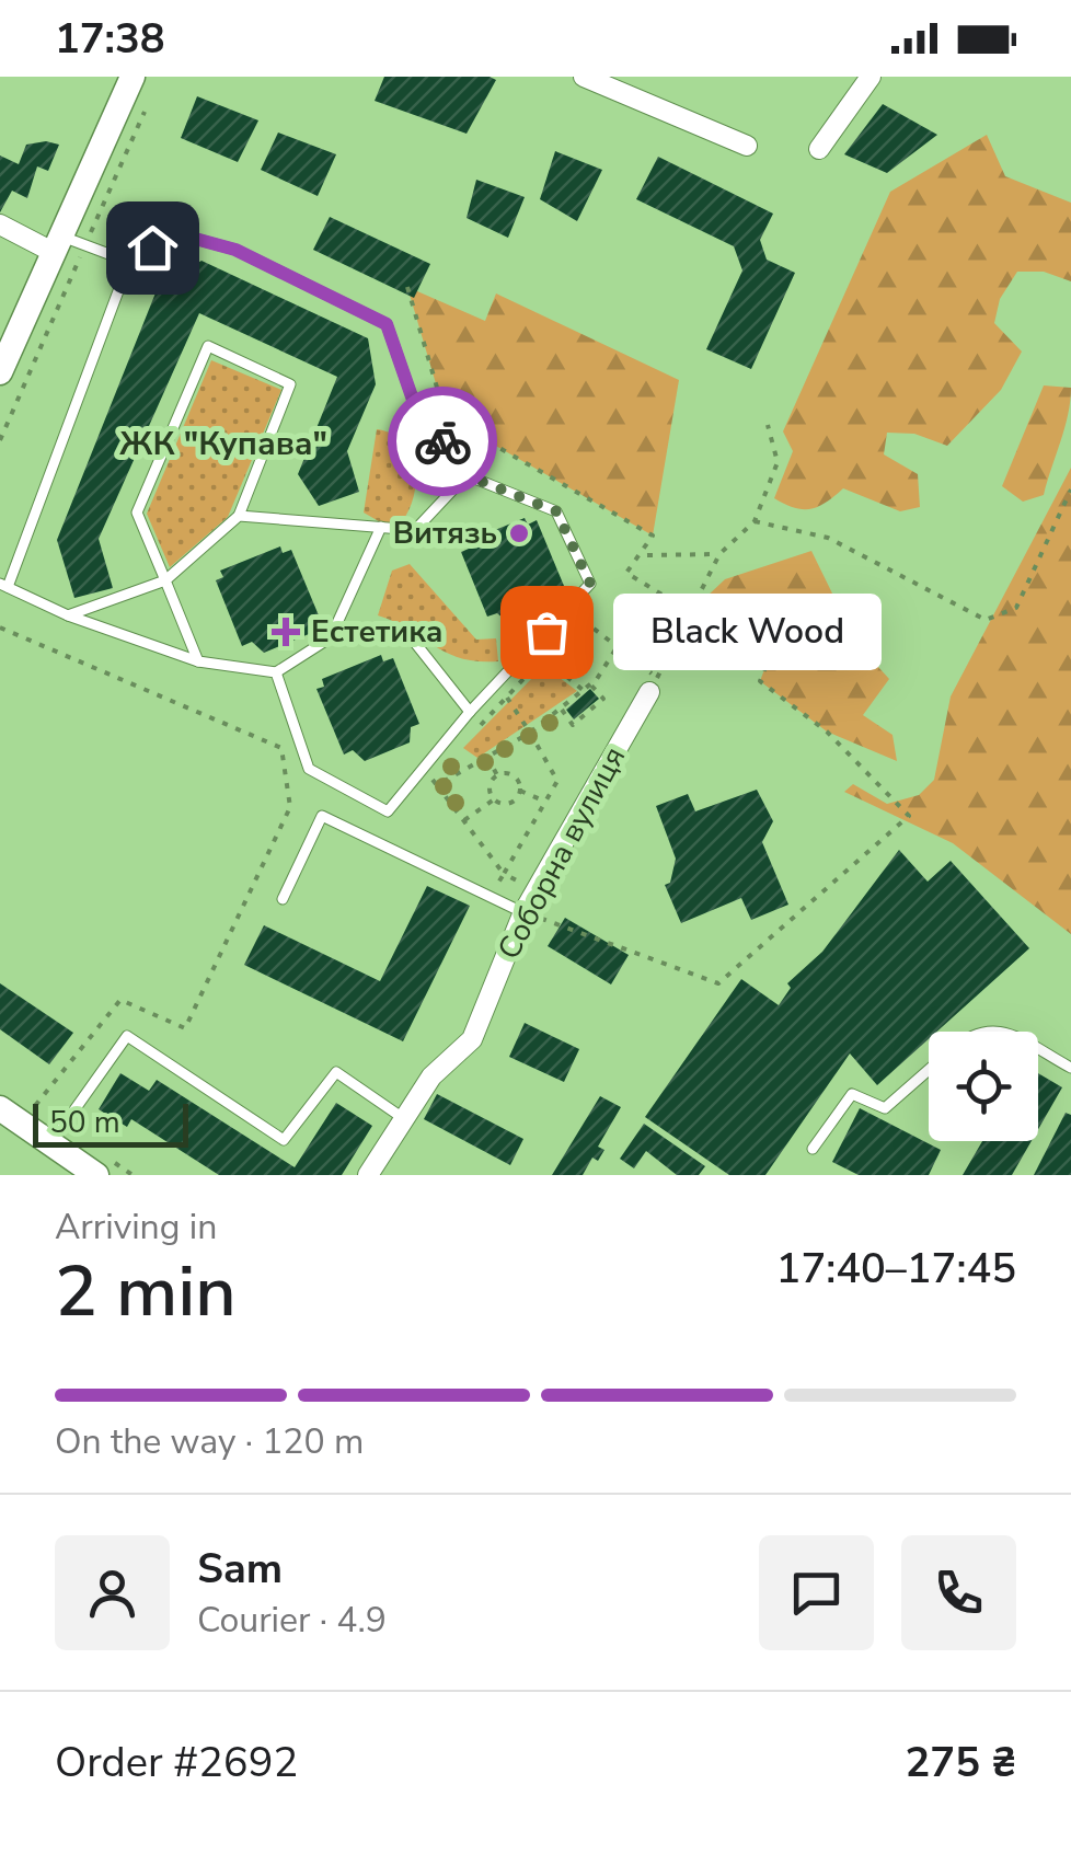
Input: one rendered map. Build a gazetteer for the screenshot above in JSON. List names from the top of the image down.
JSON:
{
  "streets": {
    "street": ["Соборна вулиця"]
  },
  "districts": ["ЖК \"Купава\""],
  "places": {
    "other": ["Витязь", "Black Wood"],
    "health": ["Естетика"]
  },
  "scale_bar": "50 m",
  "page": {
    "status": "17:38",
    "bubble": "Black Wood",
    "scale": "50 m",
    "heading": ["2 min", "Arriving in", "17:40–17:45"],
    "panel": [
      "Sam",
      "Courier · 4.9",
      "Order #2692",
      "275 ₴"
    ],
    "bar": "On the way · 120 m"
  }
}
